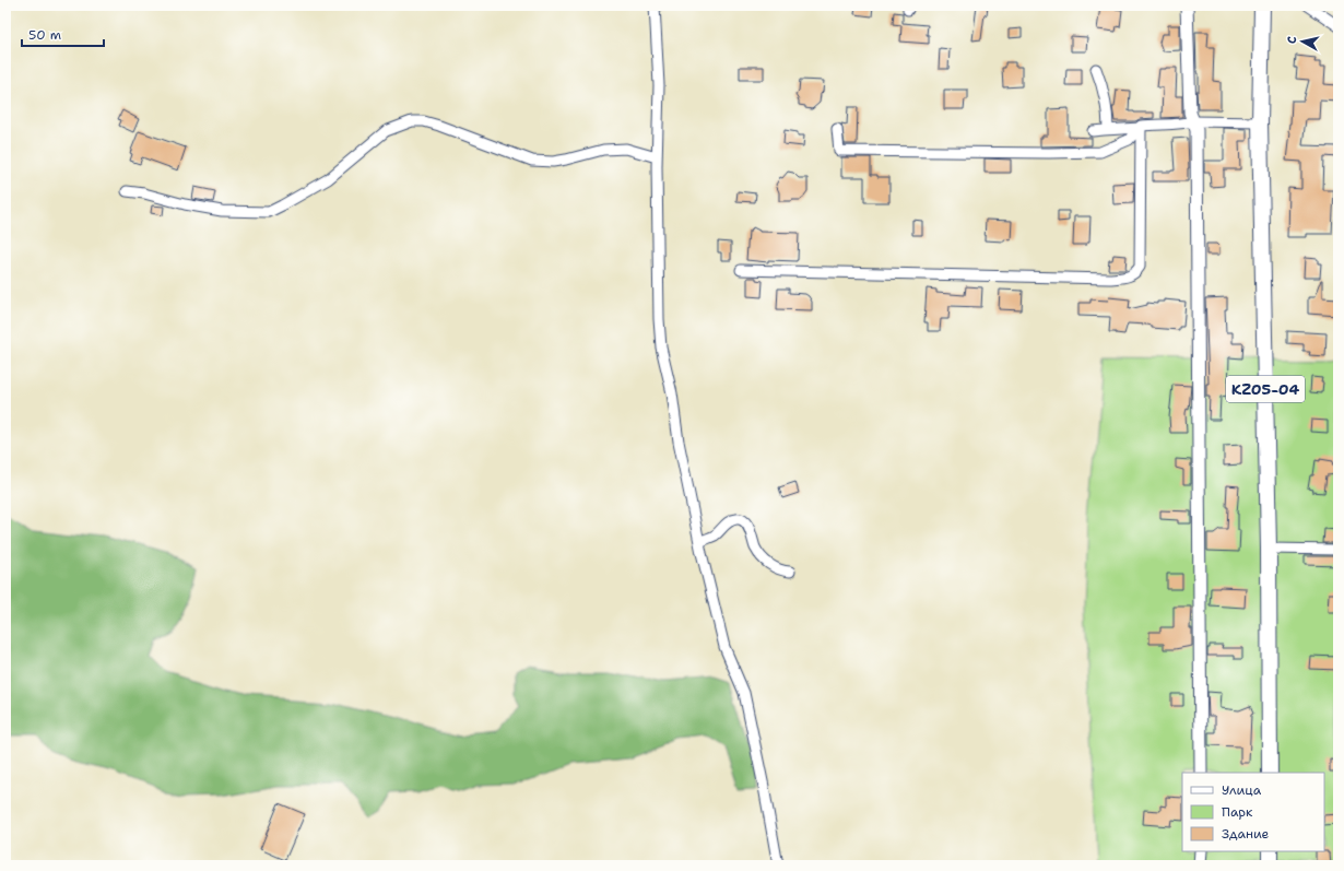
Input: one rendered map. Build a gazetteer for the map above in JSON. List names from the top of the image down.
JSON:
{
  "streets": {
    "main road": ["KZ05-04"]
  },
  "legend": ["Улица", "Парк", "Здание"],
  "scale_bar": "50 m",
  "north": "left"
}
